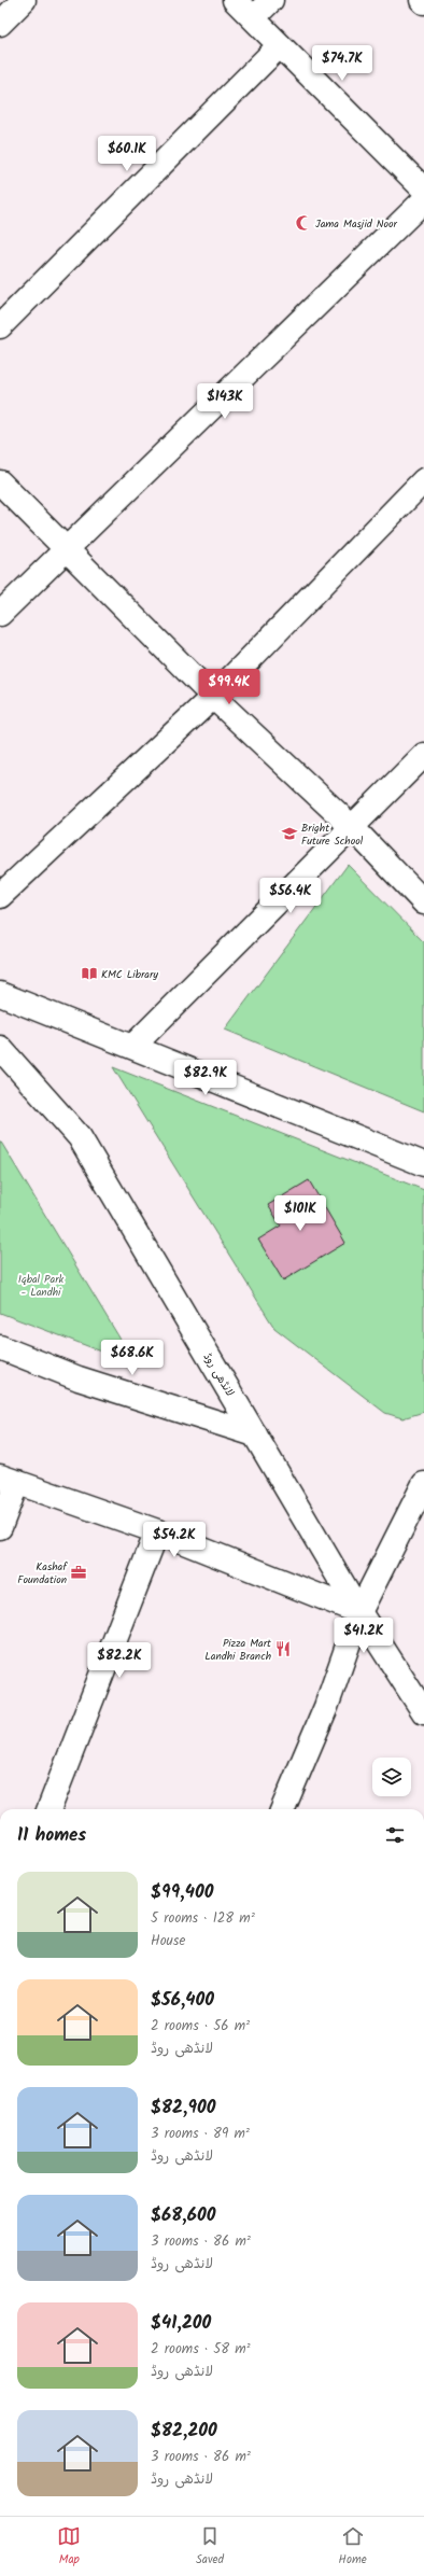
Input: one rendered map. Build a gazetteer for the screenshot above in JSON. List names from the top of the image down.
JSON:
{
  "streets": {
    "street": ["لانڈھی روڈ"]
  },
  "parks": ["Iqbal Park - Landhi"],
  "places": {
    "mosque": ["Jama Masjid Noor"],
    "school or university": ["Bright Future School"],
    "library": ["KMC Library"],
    "office": ["Kashaf Foundation"],
    "restaurant": ["Pizza Mart Landhi Branch"]
  },
  "page": {
    "price": [
      "$74.7K",
      "$60.1K",
      "$143K",
      "$99.4K",
      "$56.4K",
      "$82.9K",
      "$101K",
      "$68.6K",
      "$54.2K",
      "$41.2K",
      "$82.2K"
    ],
    "heading": "11 homes",
    "list": [
      {
        "name": "$99,400",
        "note": "5 rooms · 128 m² · House"
      },
      {
        "name": "$56,400",
        "note": "2 rooms · 56 m² · لانڈھی روڈ"
      },
      {
        "name": "$82,900",
        "note": "3 rooms · 89 m² · لانڈھی روڈ"
      },
      {
        "name": "$68,600",
        "note": "3 rooms · 86 m² · لانڈھی روڈ"
      },
      {
        "name": "$41,200",
        "note": "2 rooms · 58 m² · لانڈھی روڈ"
      },
      {
        "name": "$82,200",
        "note": "3 rooms · 86 m² · لانڈھی روڈ"
      }
    ],
    "tabs": ["Map", "Saved", "Home"]
  }
}
